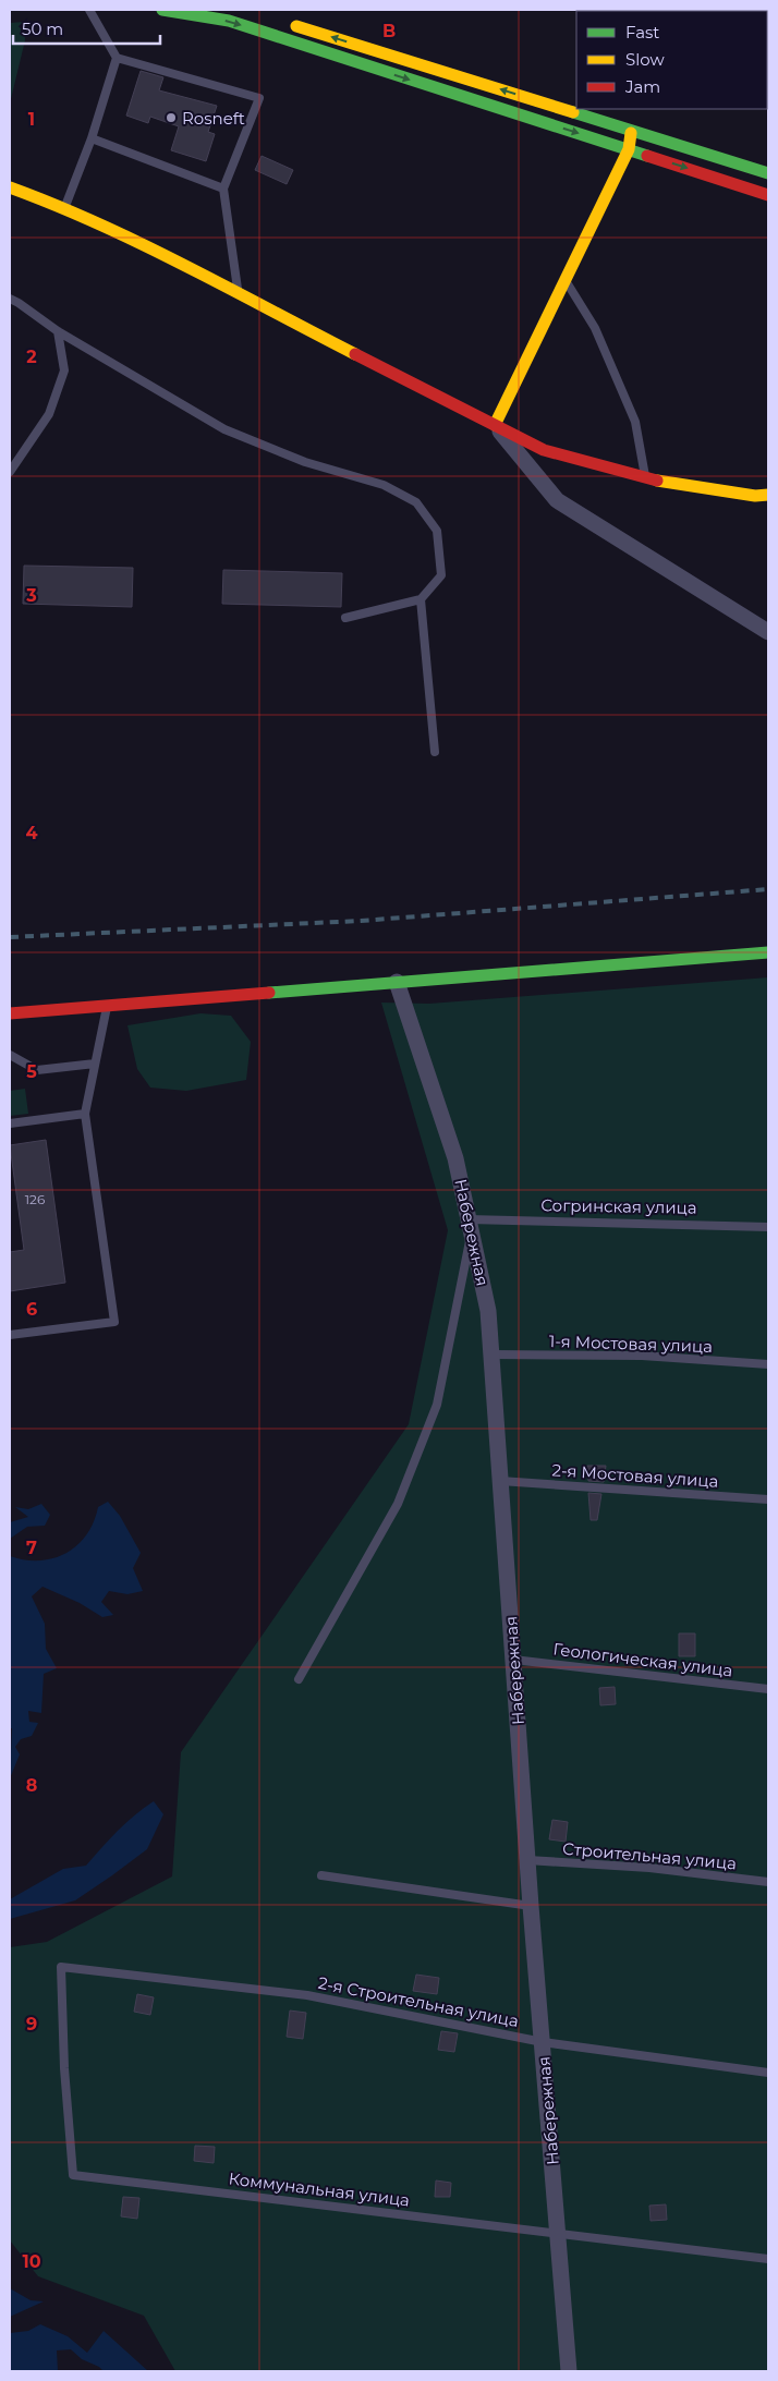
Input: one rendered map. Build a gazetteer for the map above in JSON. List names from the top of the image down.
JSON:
{
  "streets": {
    "street": ["Набережная"],
    "lane": [
      "Согринская улица",
      "1-я Мостовая улица",
      "2-я Мостовая улица",
      "Геологическая улица",
      "Строительная улица",
      "2-я Строительная улица",
      "Коммунальная улица"
    ]
  },
  "crossings": [
    ["Согринская улица", "Набережная"],
    ["Набережная", "1-я Мостовая улица"],
    ["Набережная", "2-я Мостовая улица"],
    ["Набережная", "Геологическая улица"],
    ["Набережная", "Строительная улица"],
    ["Набережная", "2-я Строительная улица"],
    ["Набережная", "Коммунальная улица"],
    ["2-я Строительная улица", "Коммунальная улица"]
  ],
  "places": ["Rosneft"],
  "house_numbers": ["126"],
  "legend": ["Fast", "Slow", "Jam"],
  "scale_bar": "50 m",
  "grid": {
    "columns": ["B"],
    "rows": [
      "1",
      "2",
      "3",
      "4",
      "5",
      "6",
      "7",
      "8",
      "9",
      "10"
    ]
  }
}
